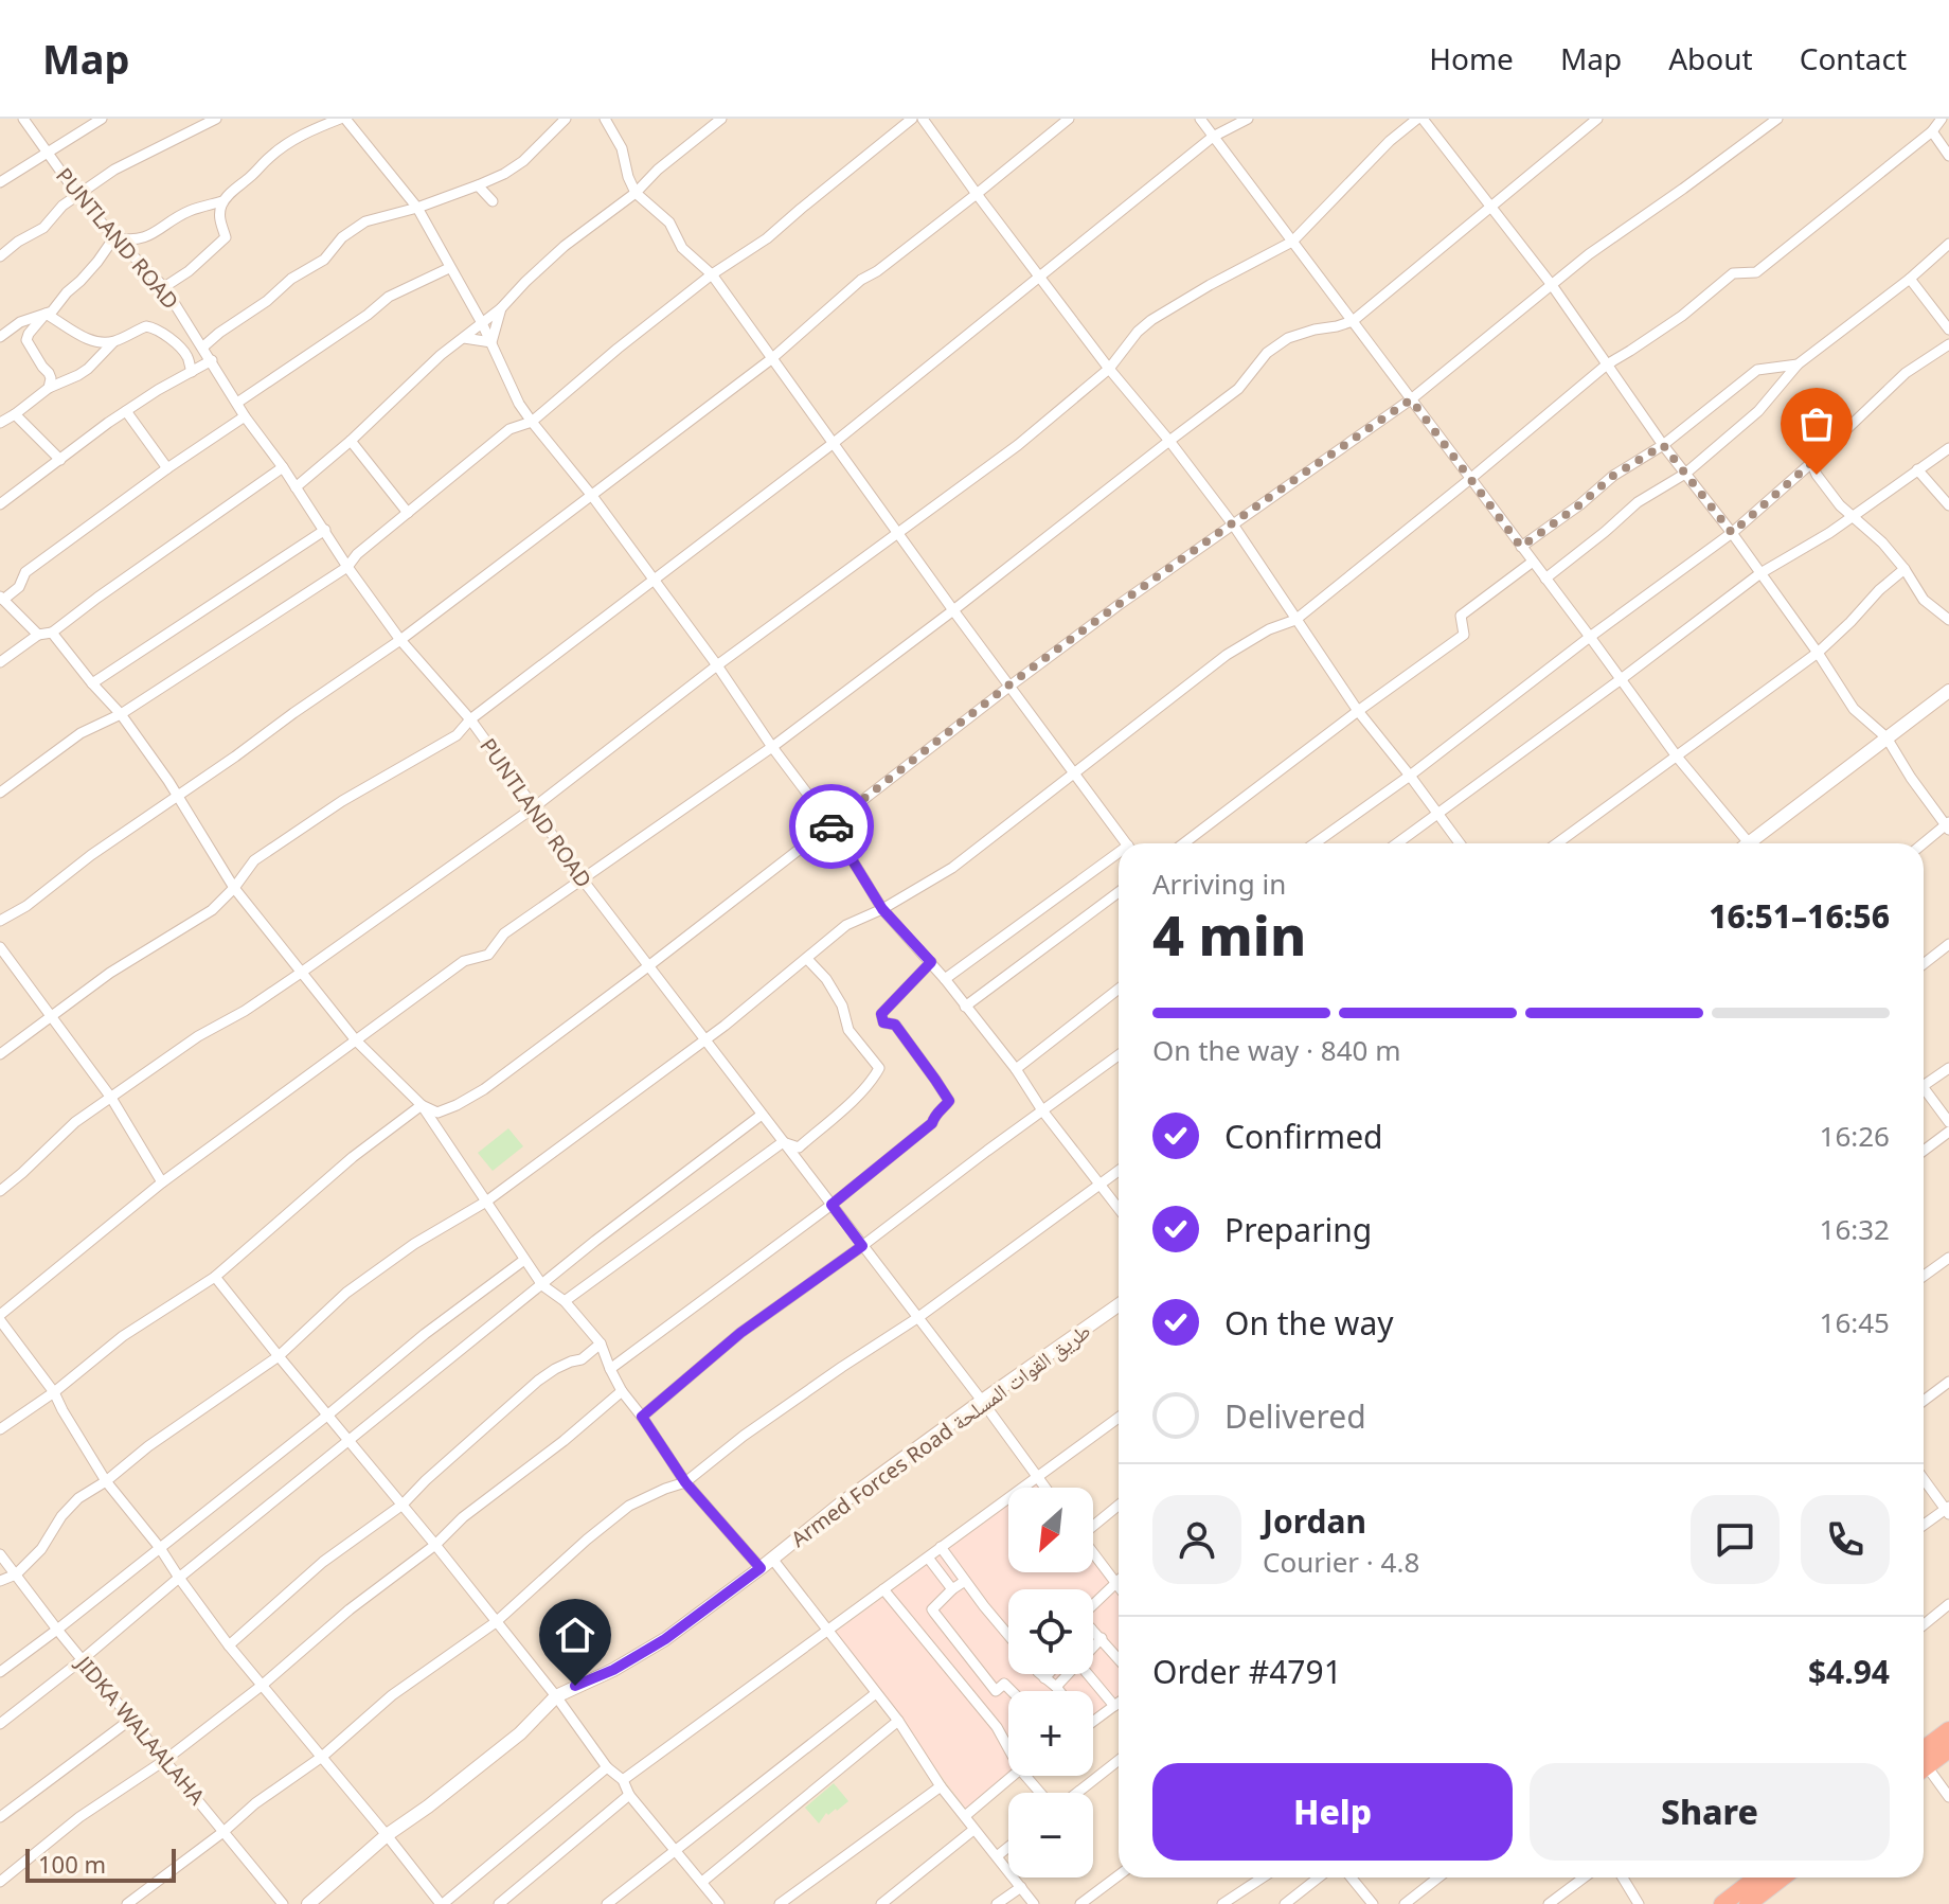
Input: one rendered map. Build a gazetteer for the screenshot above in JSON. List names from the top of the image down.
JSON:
{
  "streets": {
    "street": ["PUNTLAND ROAD", "Armed Forces Road طريق القوات المسلحة", "JIDKA WALAALAHA"]
  },
  "crossings": [
    ["PUNTLAND ROAD", "Armed Forces Road طريق القوات المسلحة"]
  ],
  "scale_bar": "100 m",
  "north": "bottom left",
  "page": {
    "header": "Map",
    "nav": [
      "Home",
      "Map",
      "About",
      "Contact"
    ],
    "heading": ["4 min", "Arriving in", "16:51–16:56"],
    "panel": [
      "Jordan",
      "Courier · 4.8",
      "Order #4791",
      "$4.94"
    ],
    "bar": "On the way · 840 m",
    "list": [
      ["Confirmed", "16:26"],
      ["Preparing", "16:32"],
      ["On the way", "16:45"],
      "Delivered"
    ],
    "map_buttons": ["+", "−"],
    "buttons": ["Help", "Share"],
    "scale": "100 m"
  }
}
